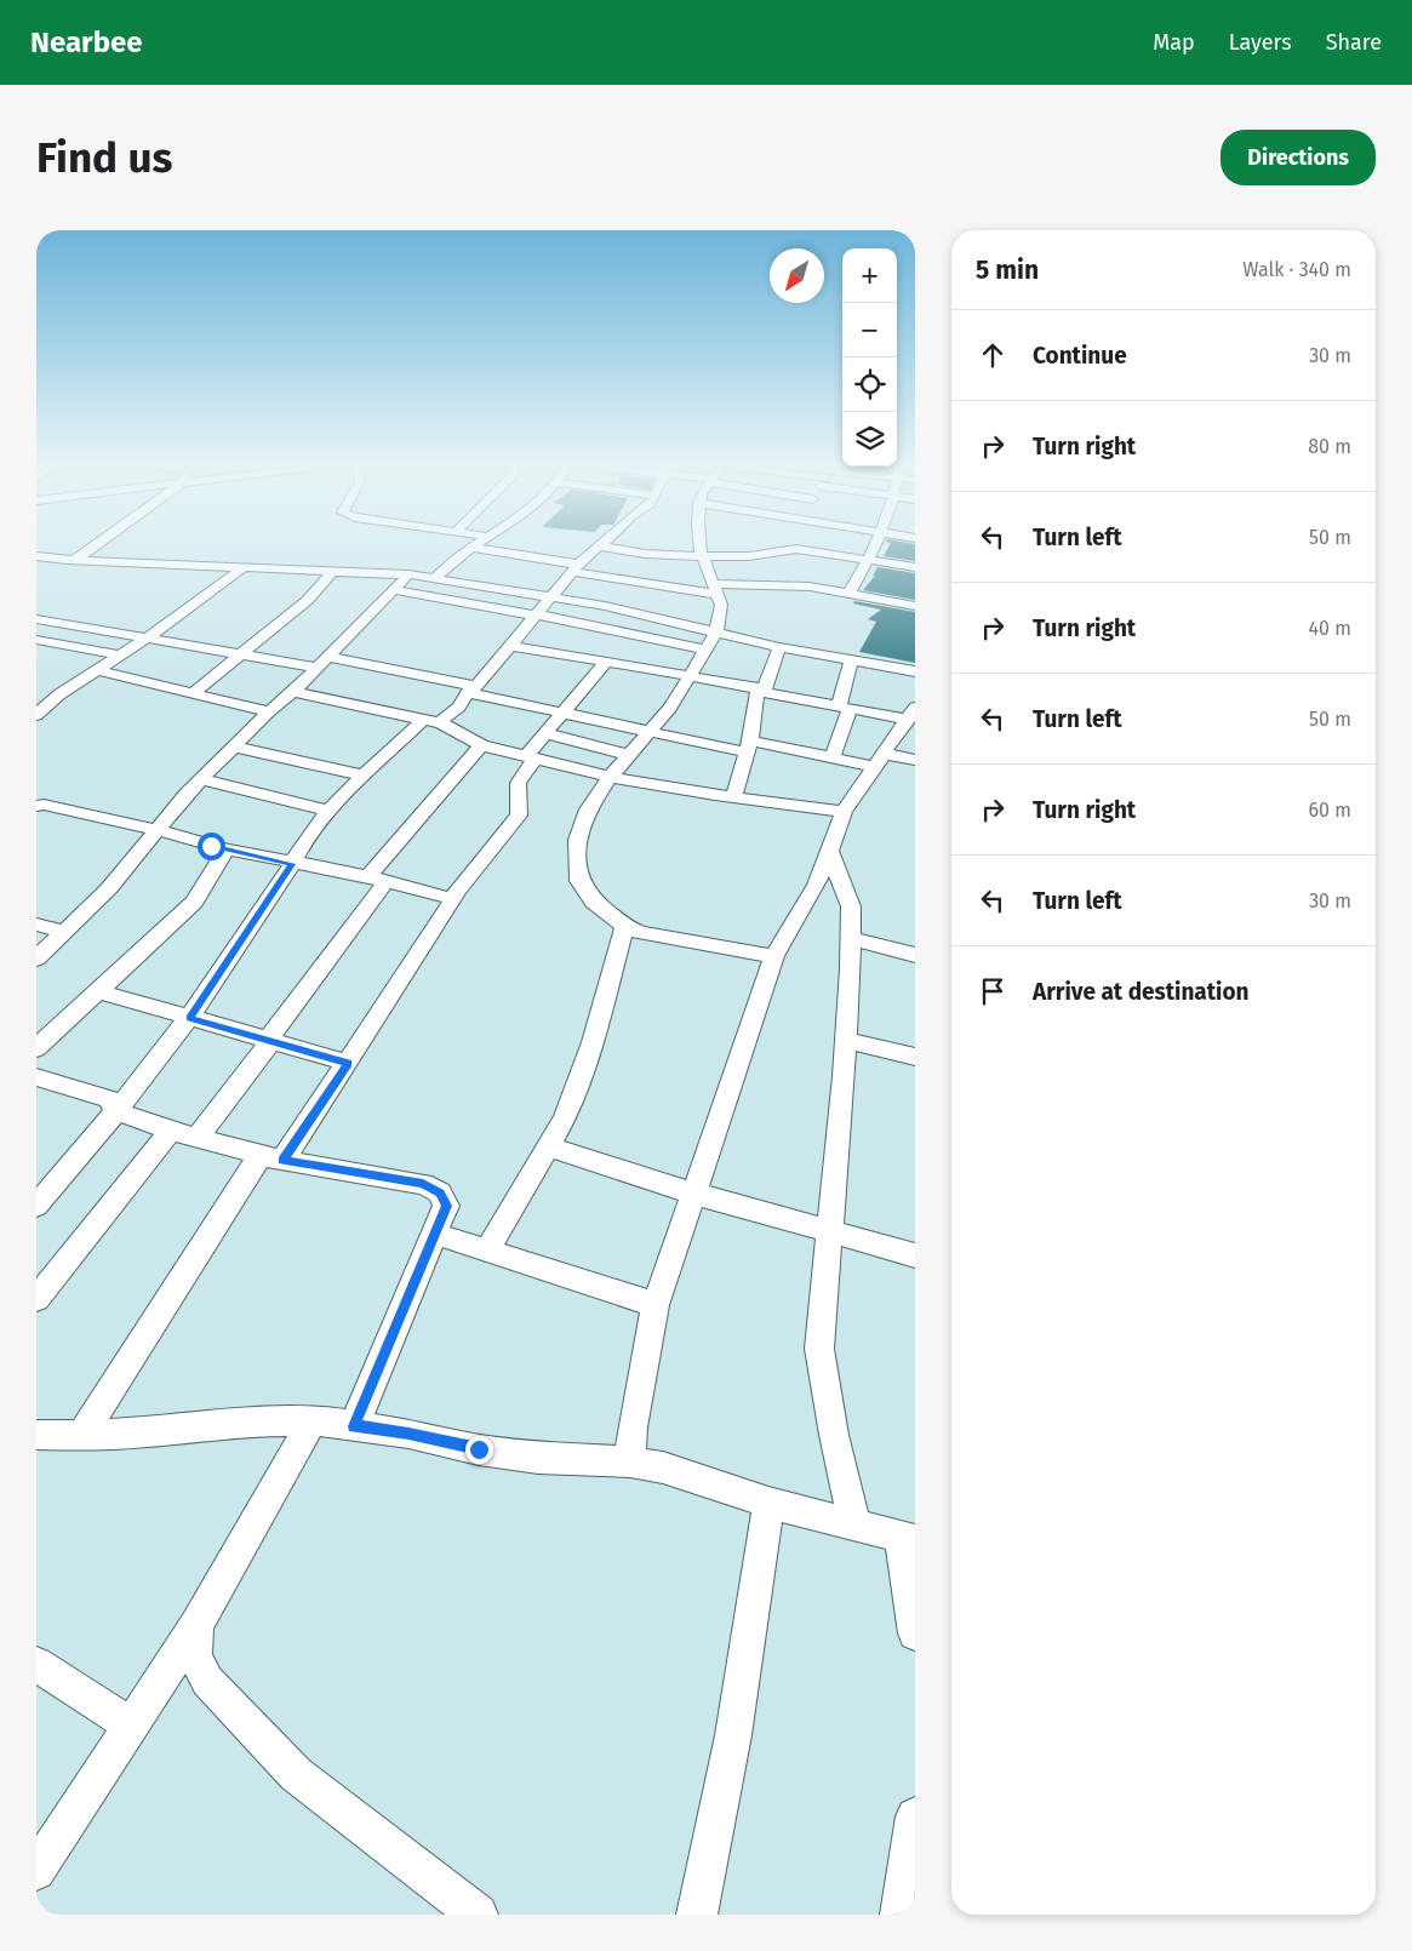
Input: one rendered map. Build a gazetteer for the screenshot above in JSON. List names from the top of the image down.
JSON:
{
  "north": "bottom left",
  "page": {
    "header": "Nearbee",
    "nav": ["Map", "Layers", "Share"],
    "buttons": "Directions",
    "title": "Find us",
    "heading": ["5 min", "Walk · 340 m"],
    "map_buttons": ["+", "−"],
    "list": [
      ["Continue", "30 m"],
      ["Turn right", "80 m"],
      ["Turn left", "50 m"],
      ["Turn right", "40 m"],
      ["Turn left", "50 m"],
      ["Turn right", "60 m"],
      ["Turn left", "30 m"],
      "Arrive at destination"
    ]
  }
}
